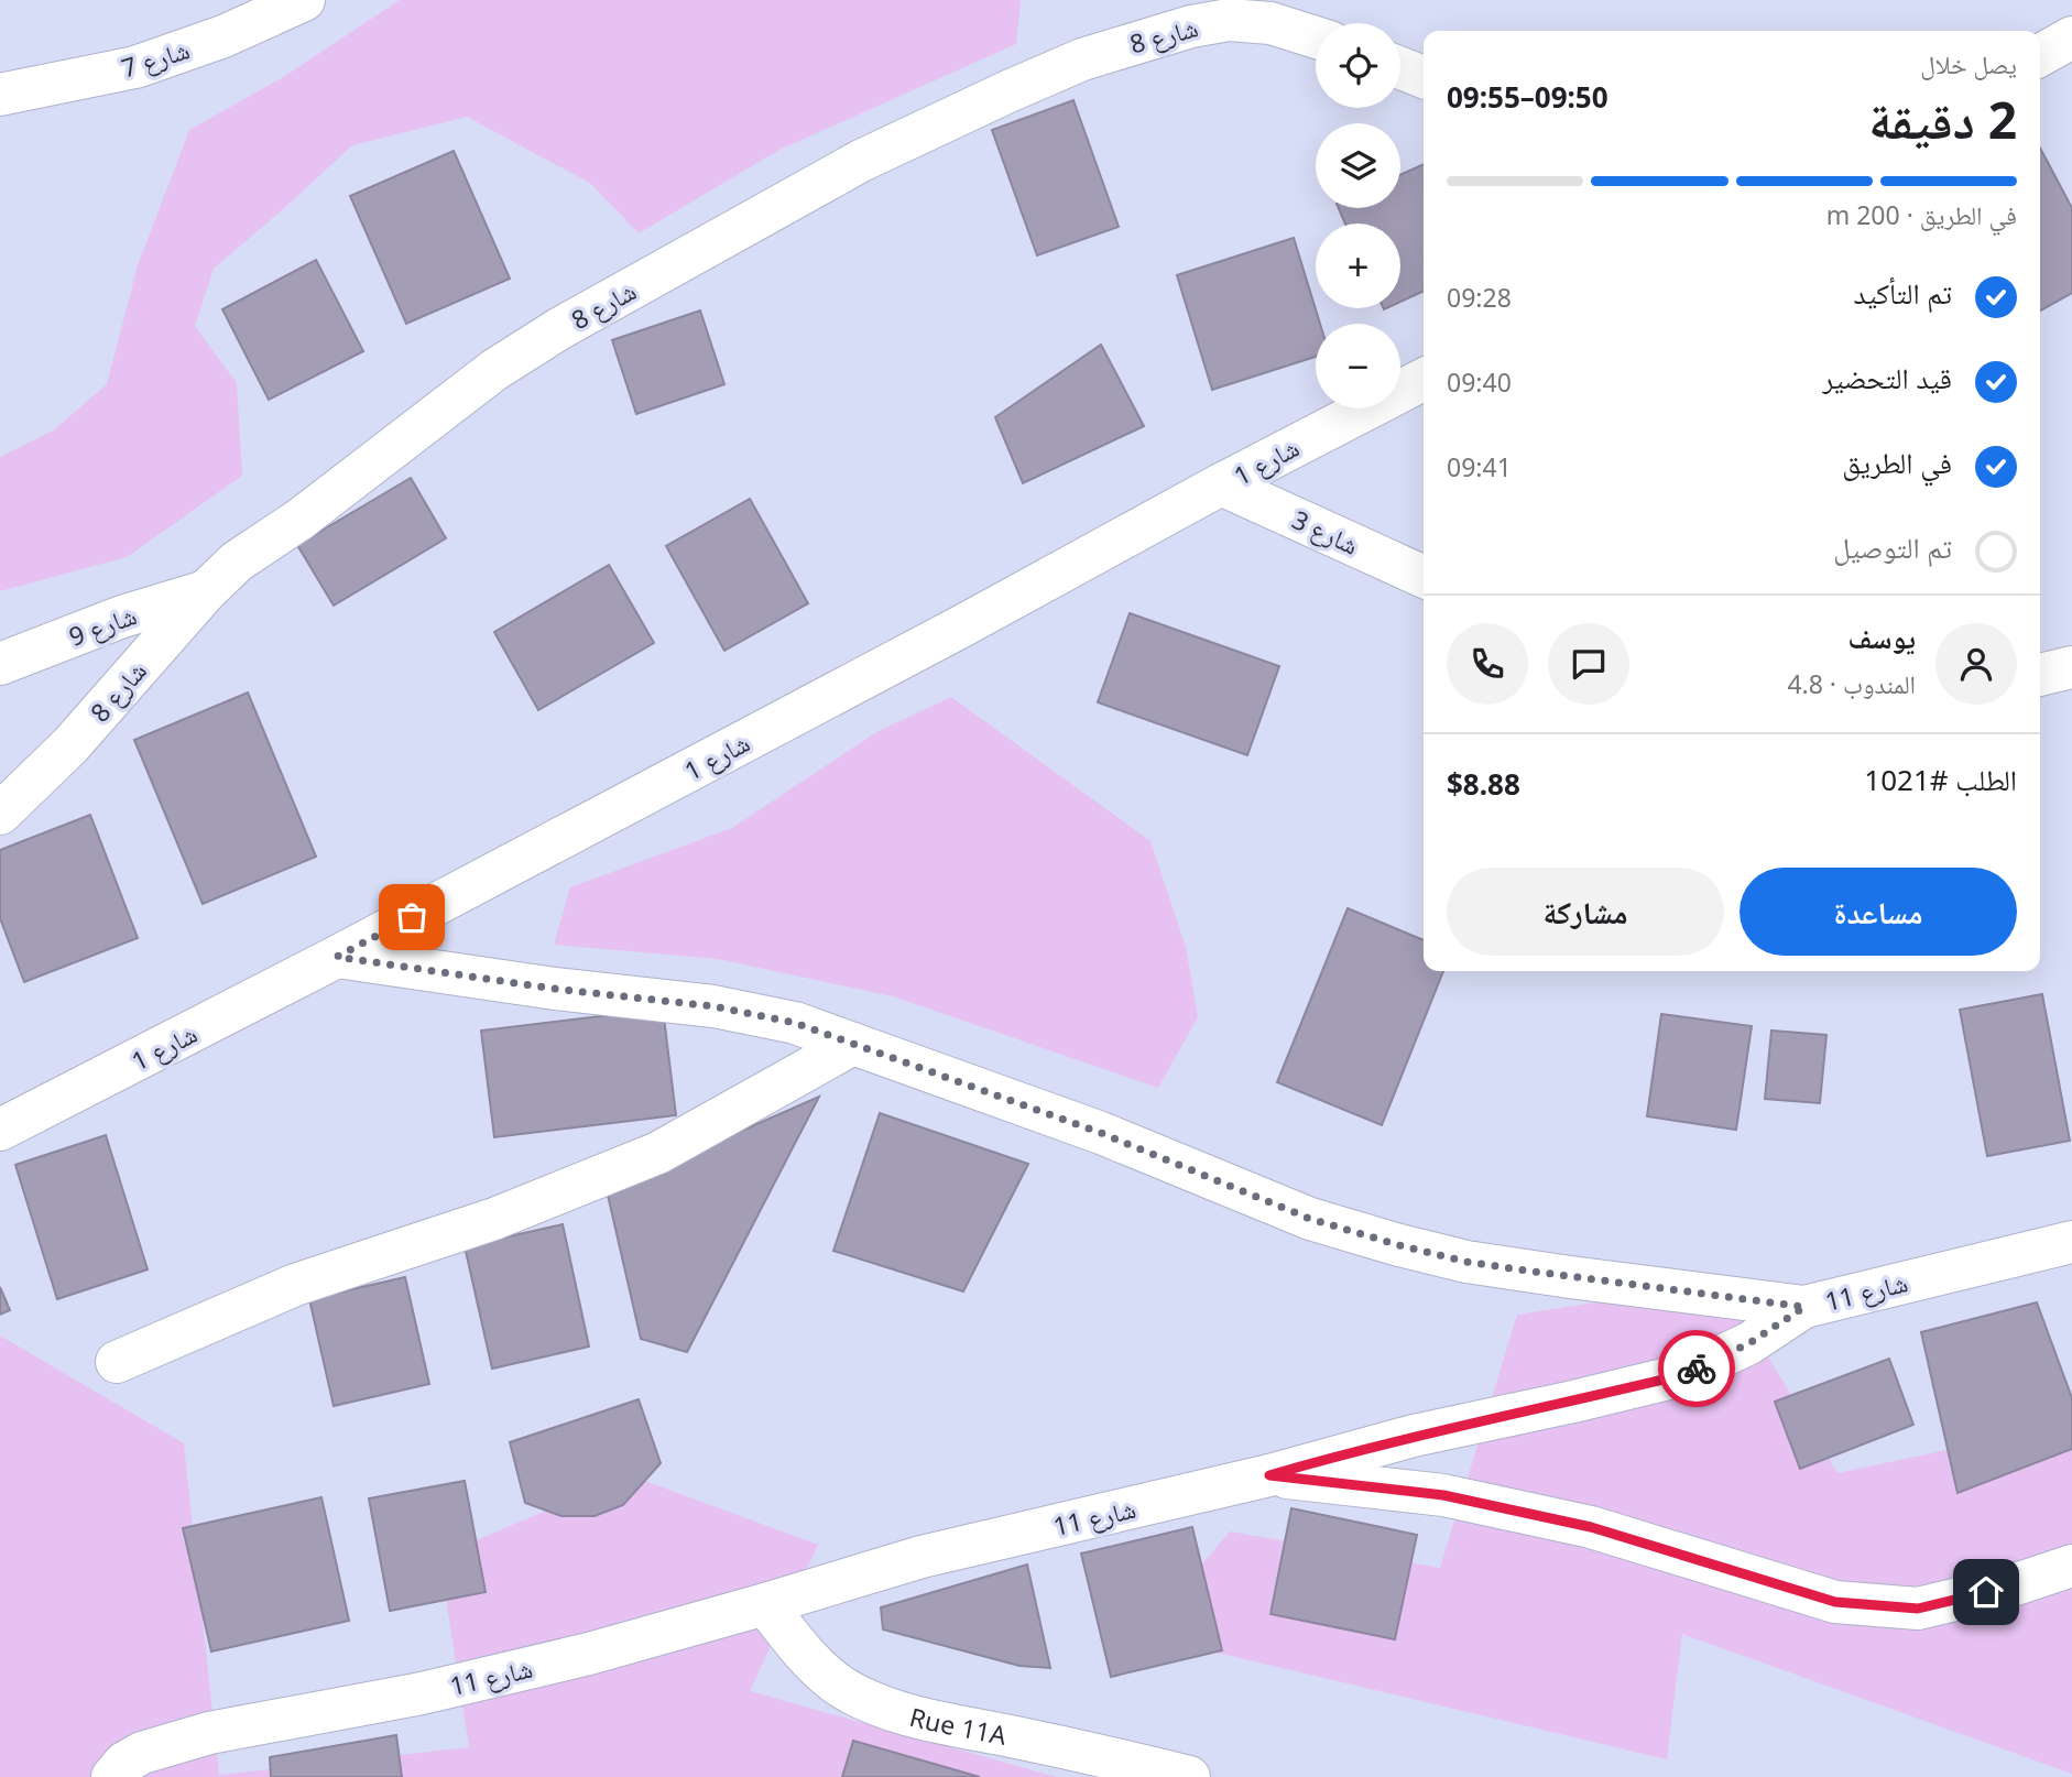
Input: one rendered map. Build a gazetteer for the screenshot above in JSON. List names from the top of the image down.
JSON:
{
  "streets": {
    "street": [
      "شارع 8",
      "شارع 7",
      "شارع 1",
      "شارع 3",
      "شارع 9",
      "شارع 11",
      "Rue 11A"
    ]
  },
  "crossings": [
    ["شارع 8", "شارع 9"],
    ["شارع 1", "شارع 3"],
    ["شارع 11", "Rue 11A"]
  ],
  "page": {
    "map_buttons": ["+", "−"],
    "heading": ["2 دقيقة", "يصل خلال", "09:50–09:55"],
    "panel": [
      "يوسف",
      "المندوب · 4.8",
      "الطلب #1021",
      "$8.88"
    ],
    "bar": "في الطريق · 200 m",
    "list": [
      ["تم التأكيد", "09:28"],
      ["قيد التحضير", "09:40"],
      ["في الطريق", "09:41"],
      "تم التوصيل"
    ],
    "buttons": ["مساعدة", "مشاركة"]
  }
}
